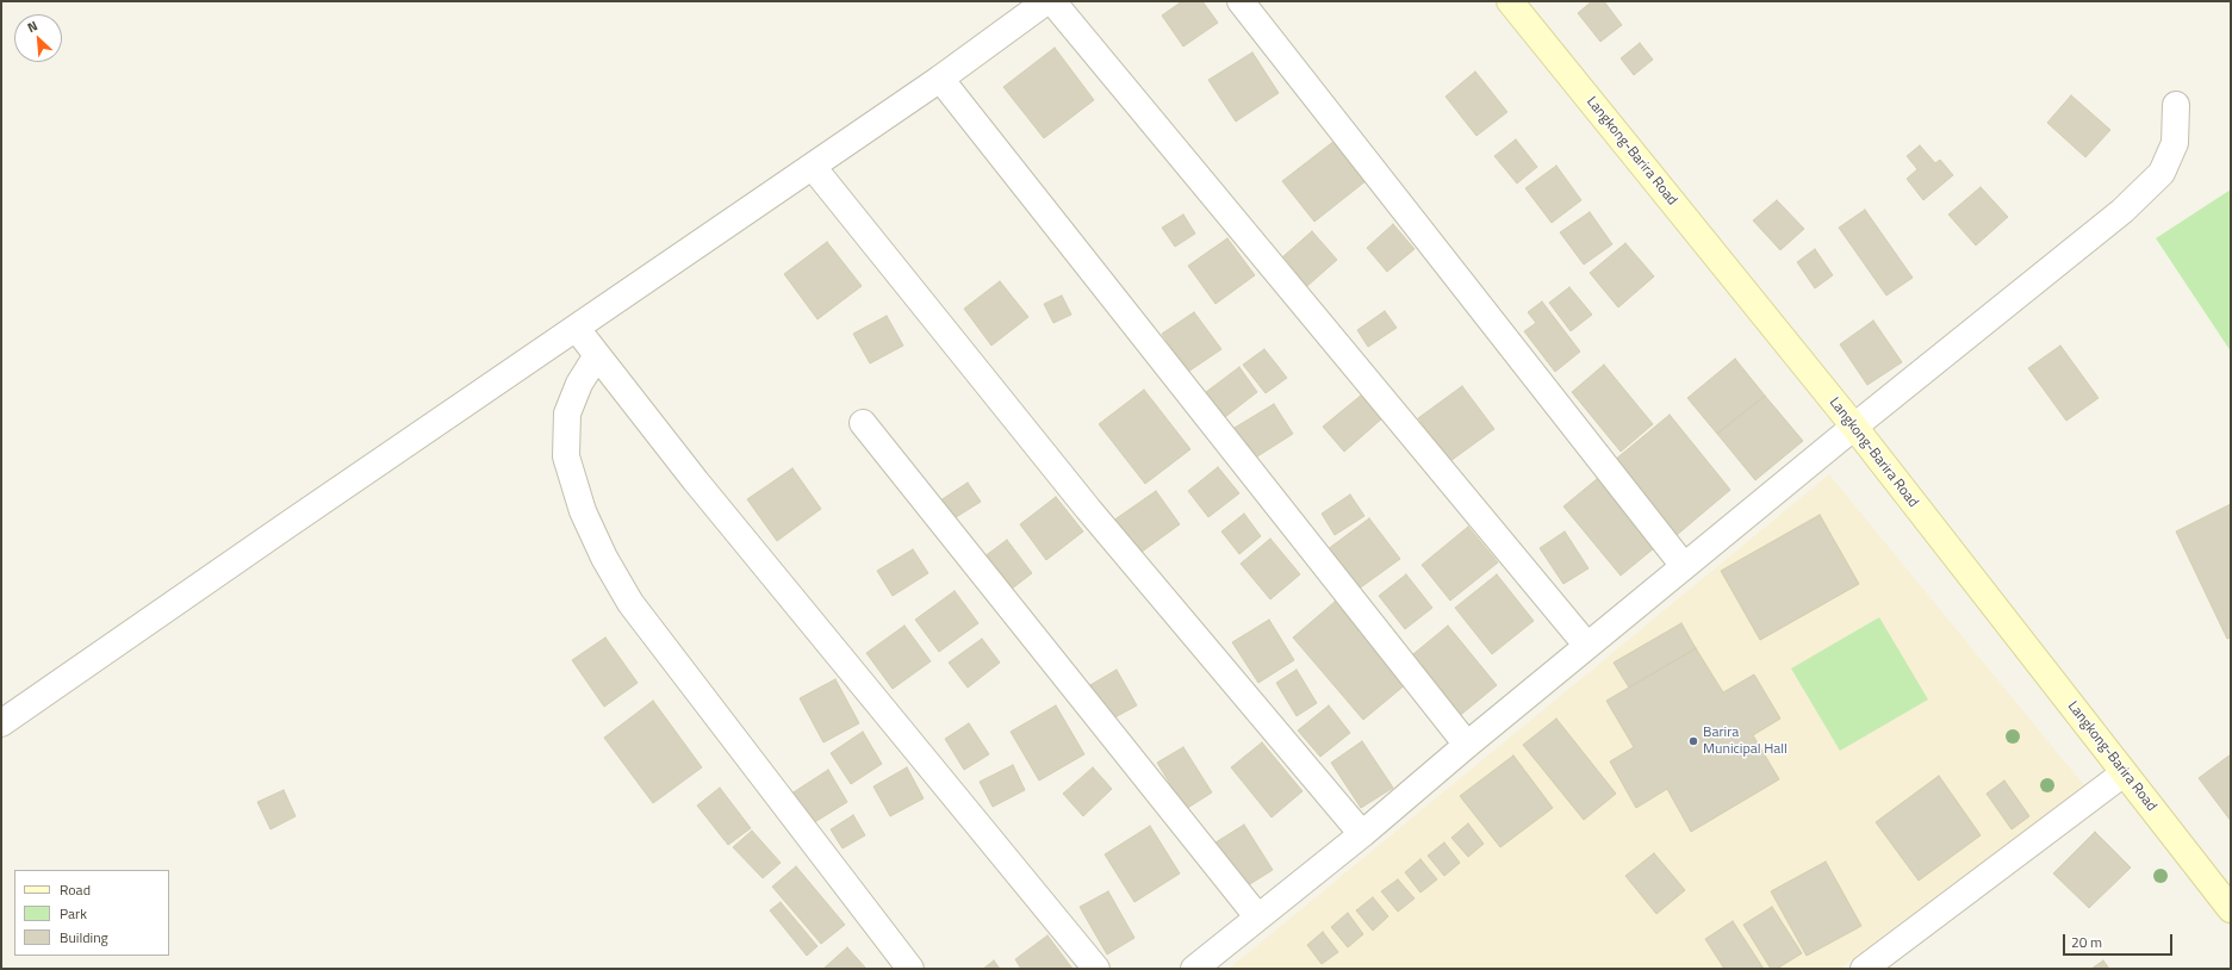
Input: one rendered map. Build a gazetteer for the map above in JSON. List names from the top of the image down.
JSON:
{
  "streets": {
    "main road": ["Langkong-Barira Road"]
  },
  "places": ["Barira Municipal Hall"],
  "legend": ["Road", "Park", "Building"],
  "scale_bar": "20 m",
  "north": "top left"
}
